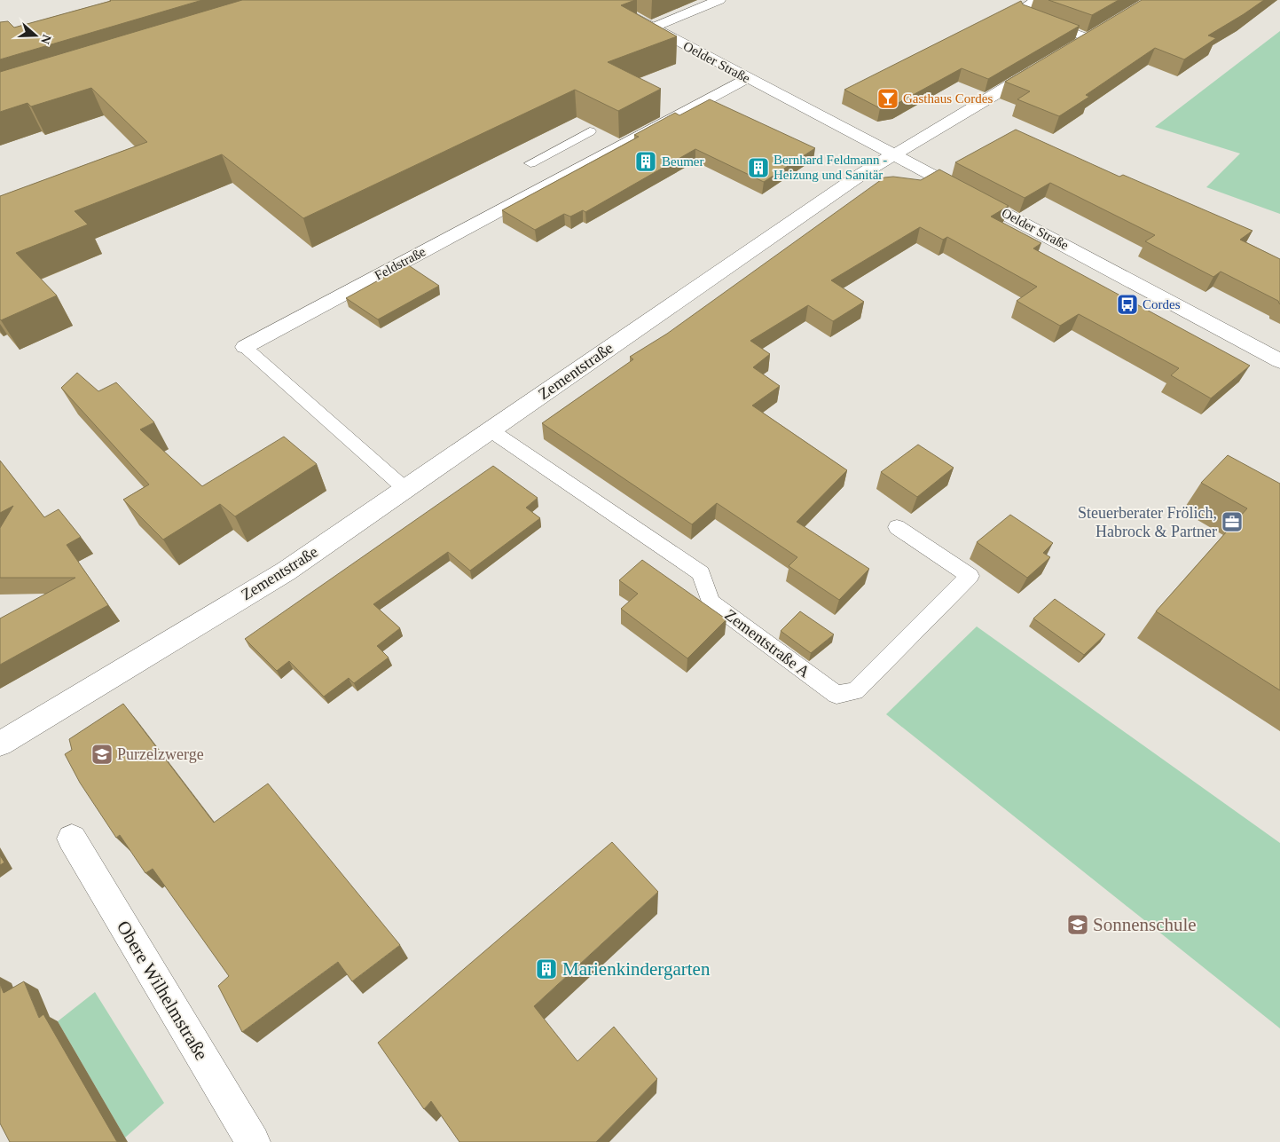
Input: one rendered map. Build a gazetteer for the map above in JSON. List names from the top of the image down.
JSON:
{
  "streets": {
    "street": [
      "Oelder Straße",
      "Feldstraße",
      "Zementstraße",
      "Obere Wilhelmstraße"
    ],
    "lane": ["Zementstraße A"]
  },
  "crossings": [
    ["Oelder Straße", "Feldstraße"],
    ["Oelder Straße", "Zementstraße"],
    ["Feldstraße", "Zementstraße"],
    ["Zementstraße", "Zementstraße A"]
  ],
  "places": {
    "bar": ["Gasthaus Cordes"],
    "building": ["Beumer", "Bernhard Feldmann - Heizung und Sanitär", "Marienkindergarten"],
    "bus stop": ["Cordes"],
    "office": ["Steuerberater Frölich, Habrock & Partner"],
    "school or university": ["Purzelzwerge", "Sonnenschule"]
  },
  "north": "right"
}
